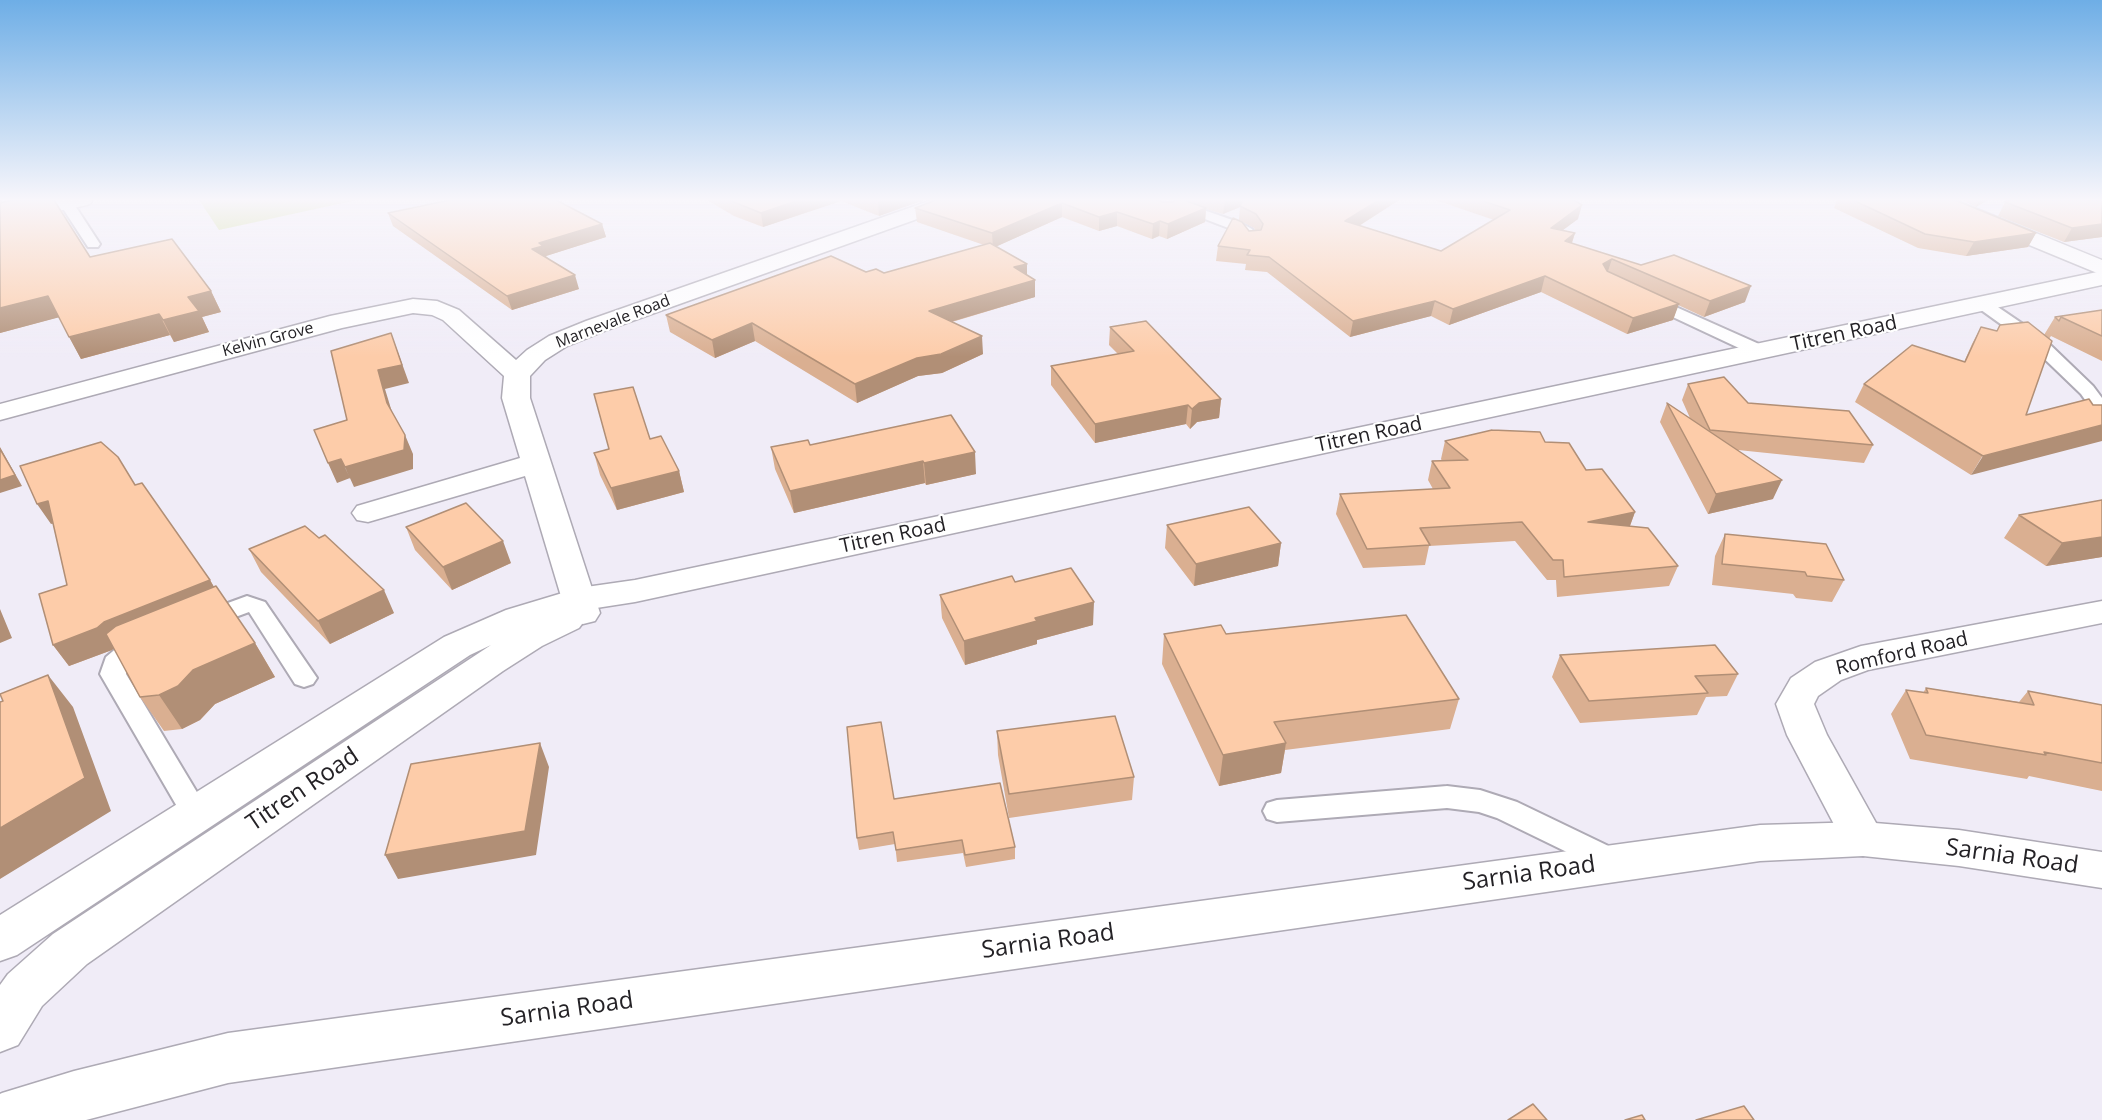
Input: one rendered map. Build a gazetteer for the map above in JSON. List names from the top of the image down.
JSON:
{
  "streets": {
    "street": [
      "Marnevale Road",
      "Titren Road",
      "Kelvin Grove",
      "Romford Road",
      "Sarnia Road"
    ]
  },
  "crossings": [
    ["Marnevale Road", "Kelvin Grove"],
    ["Romford Road", "Sarnia Road"]
  ]
}
